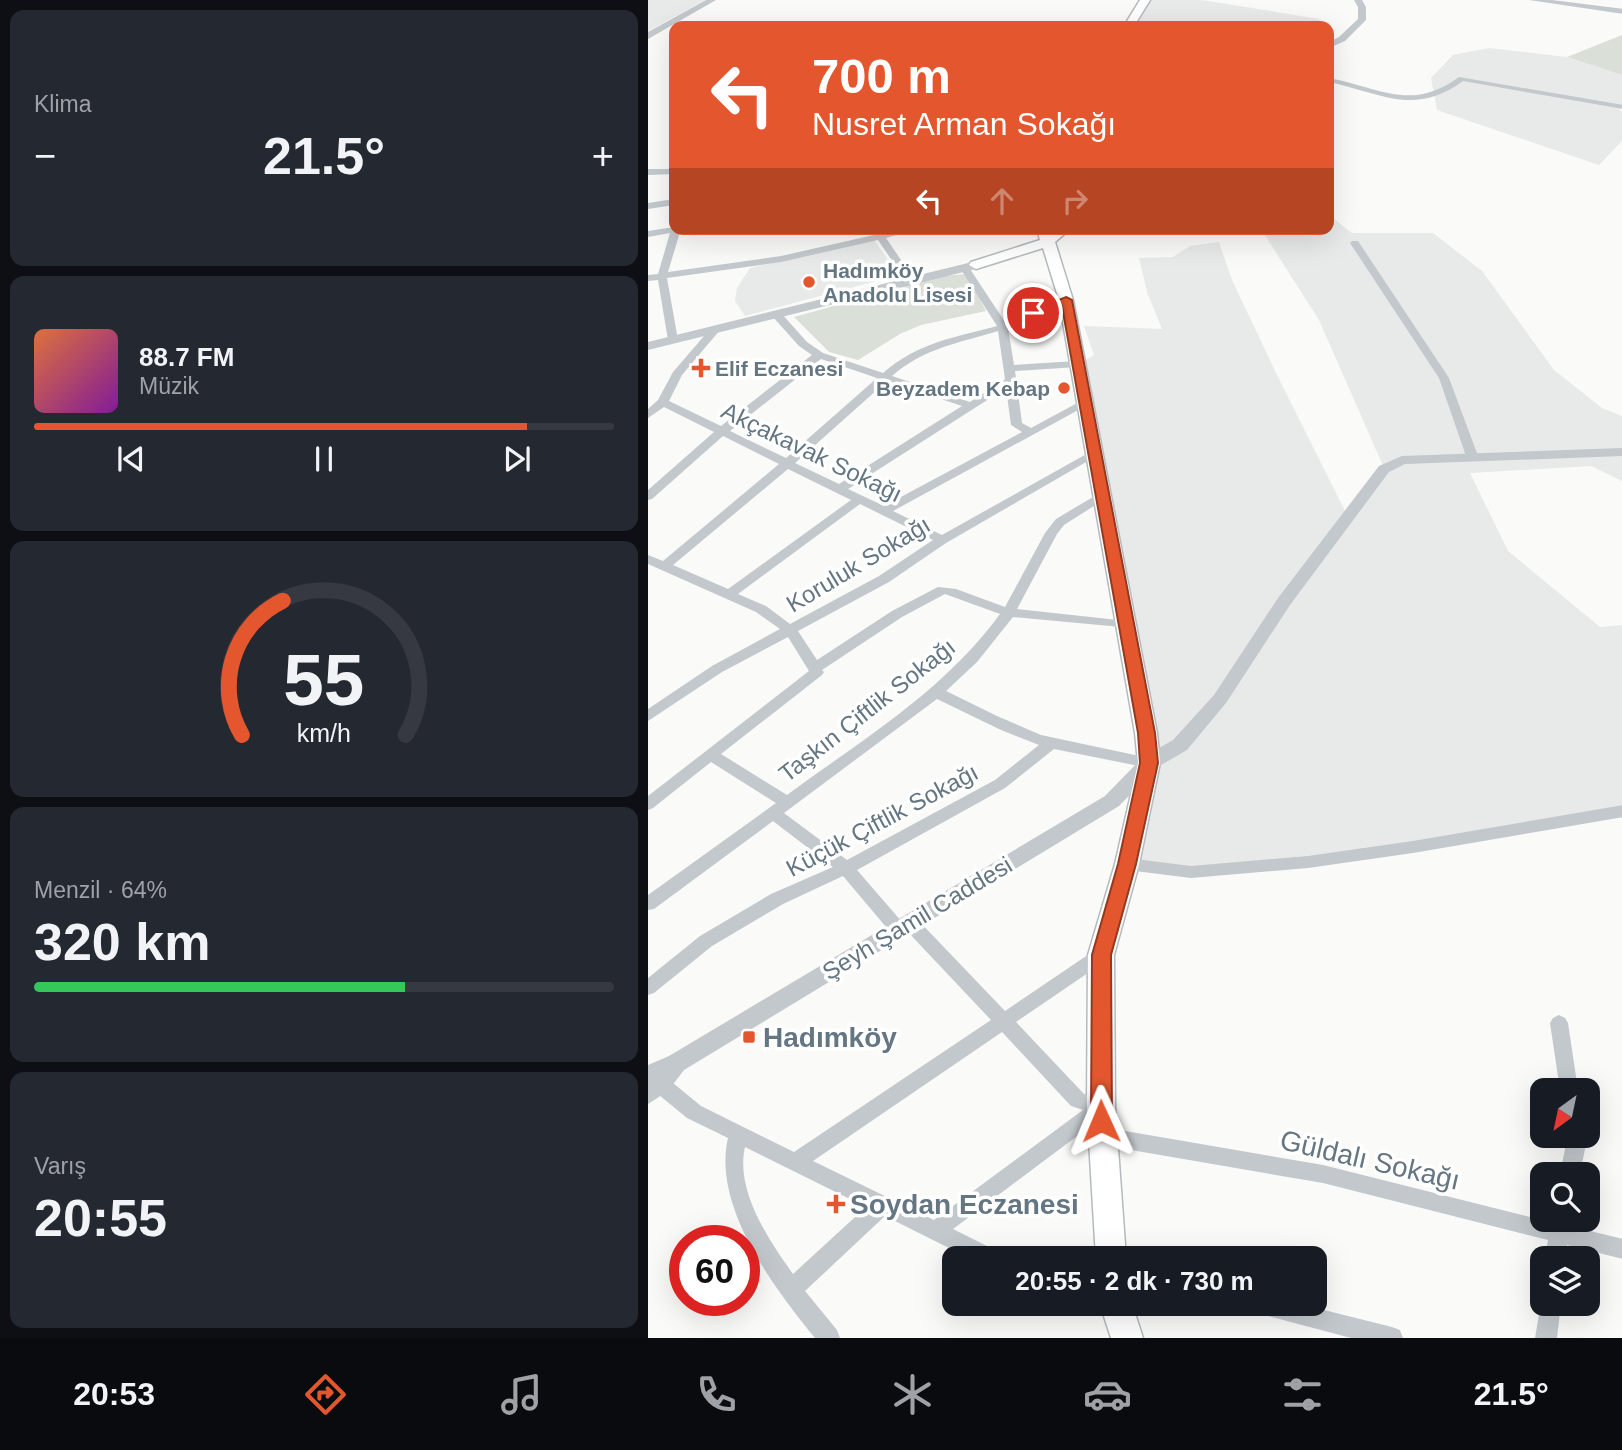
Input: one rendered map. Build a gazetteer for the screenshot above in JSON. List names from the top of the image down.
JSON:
{
  "streets": {
    "street": [
      "Akçakavak Sokağı",
      "Koruluk Sokağı",
      "Taşkın Çiftlik Sokağı",
      "Küçük Çiftlik Sokağı",
      "Şeyh Şamil Caddesi",
      "Güldalı Sokağı"
    ]
  },
  "crossings": [
    ["Akçakavak Sokağı", "Koruluk Sokağı"]
  ],
  "places": {
    "other": ["Hadımköy Anadolu Lisesi", "Beyzadem Kebap"],
    "health": ["Elif Eczanesi", "Soydan Eczanesi"],
    "transit": ["Hadımköy"]
  },
  "north": "bottom left",
  "page": {
    "tile": [
      "Klima",
      ["Menzil · 64%", "320 km"],
      ["Varış", "20:55"]
    ],
    "turn": ["700 m", "Nusret Arman Sokağı"],
    "heat": ["−", "21.5°", "+"],
    "song": ["88.7 FM", "Müzik"],
    "limit": "60",
    "trip": "20:55 · 2 dk · 730 m",
    "tabs": ["20:53", "21.5°"],
    "gauge": ["55", "km/h"]
  }
}
